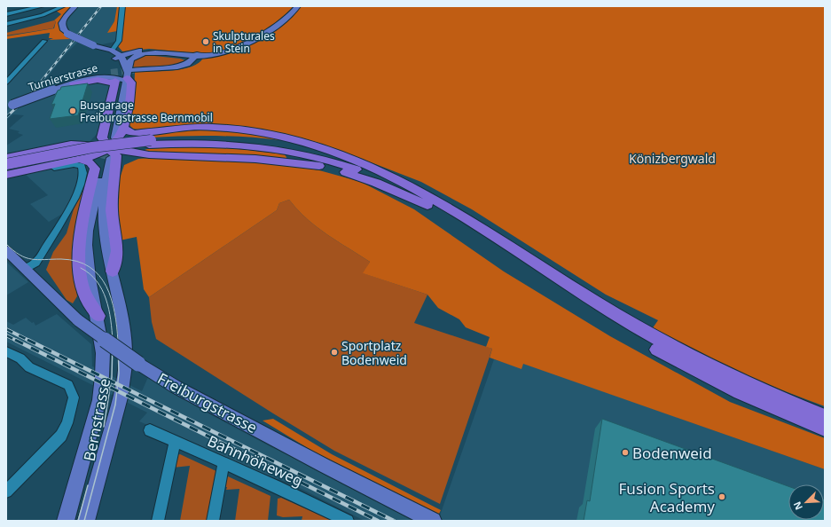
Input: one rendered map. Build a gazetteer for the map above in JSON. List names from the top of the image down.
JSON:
{
  "streets": {
    "main road": ["Turnierstrasse", "Freiburgstrasse", "Bernstrasse"],
    "street": ["Bahnhöheweg"]
  },
  "parks": ["Könizbergwald"],
  "places": [
    "Skulpturales in Stein",
    "Busgarage Freiburgstrasse Bernmobil",
    "Sportplatz Bodenweid",
    "Bodenweid",
    "Fusion Sports Academy"
  ],
  "north": "bottom left"
}
